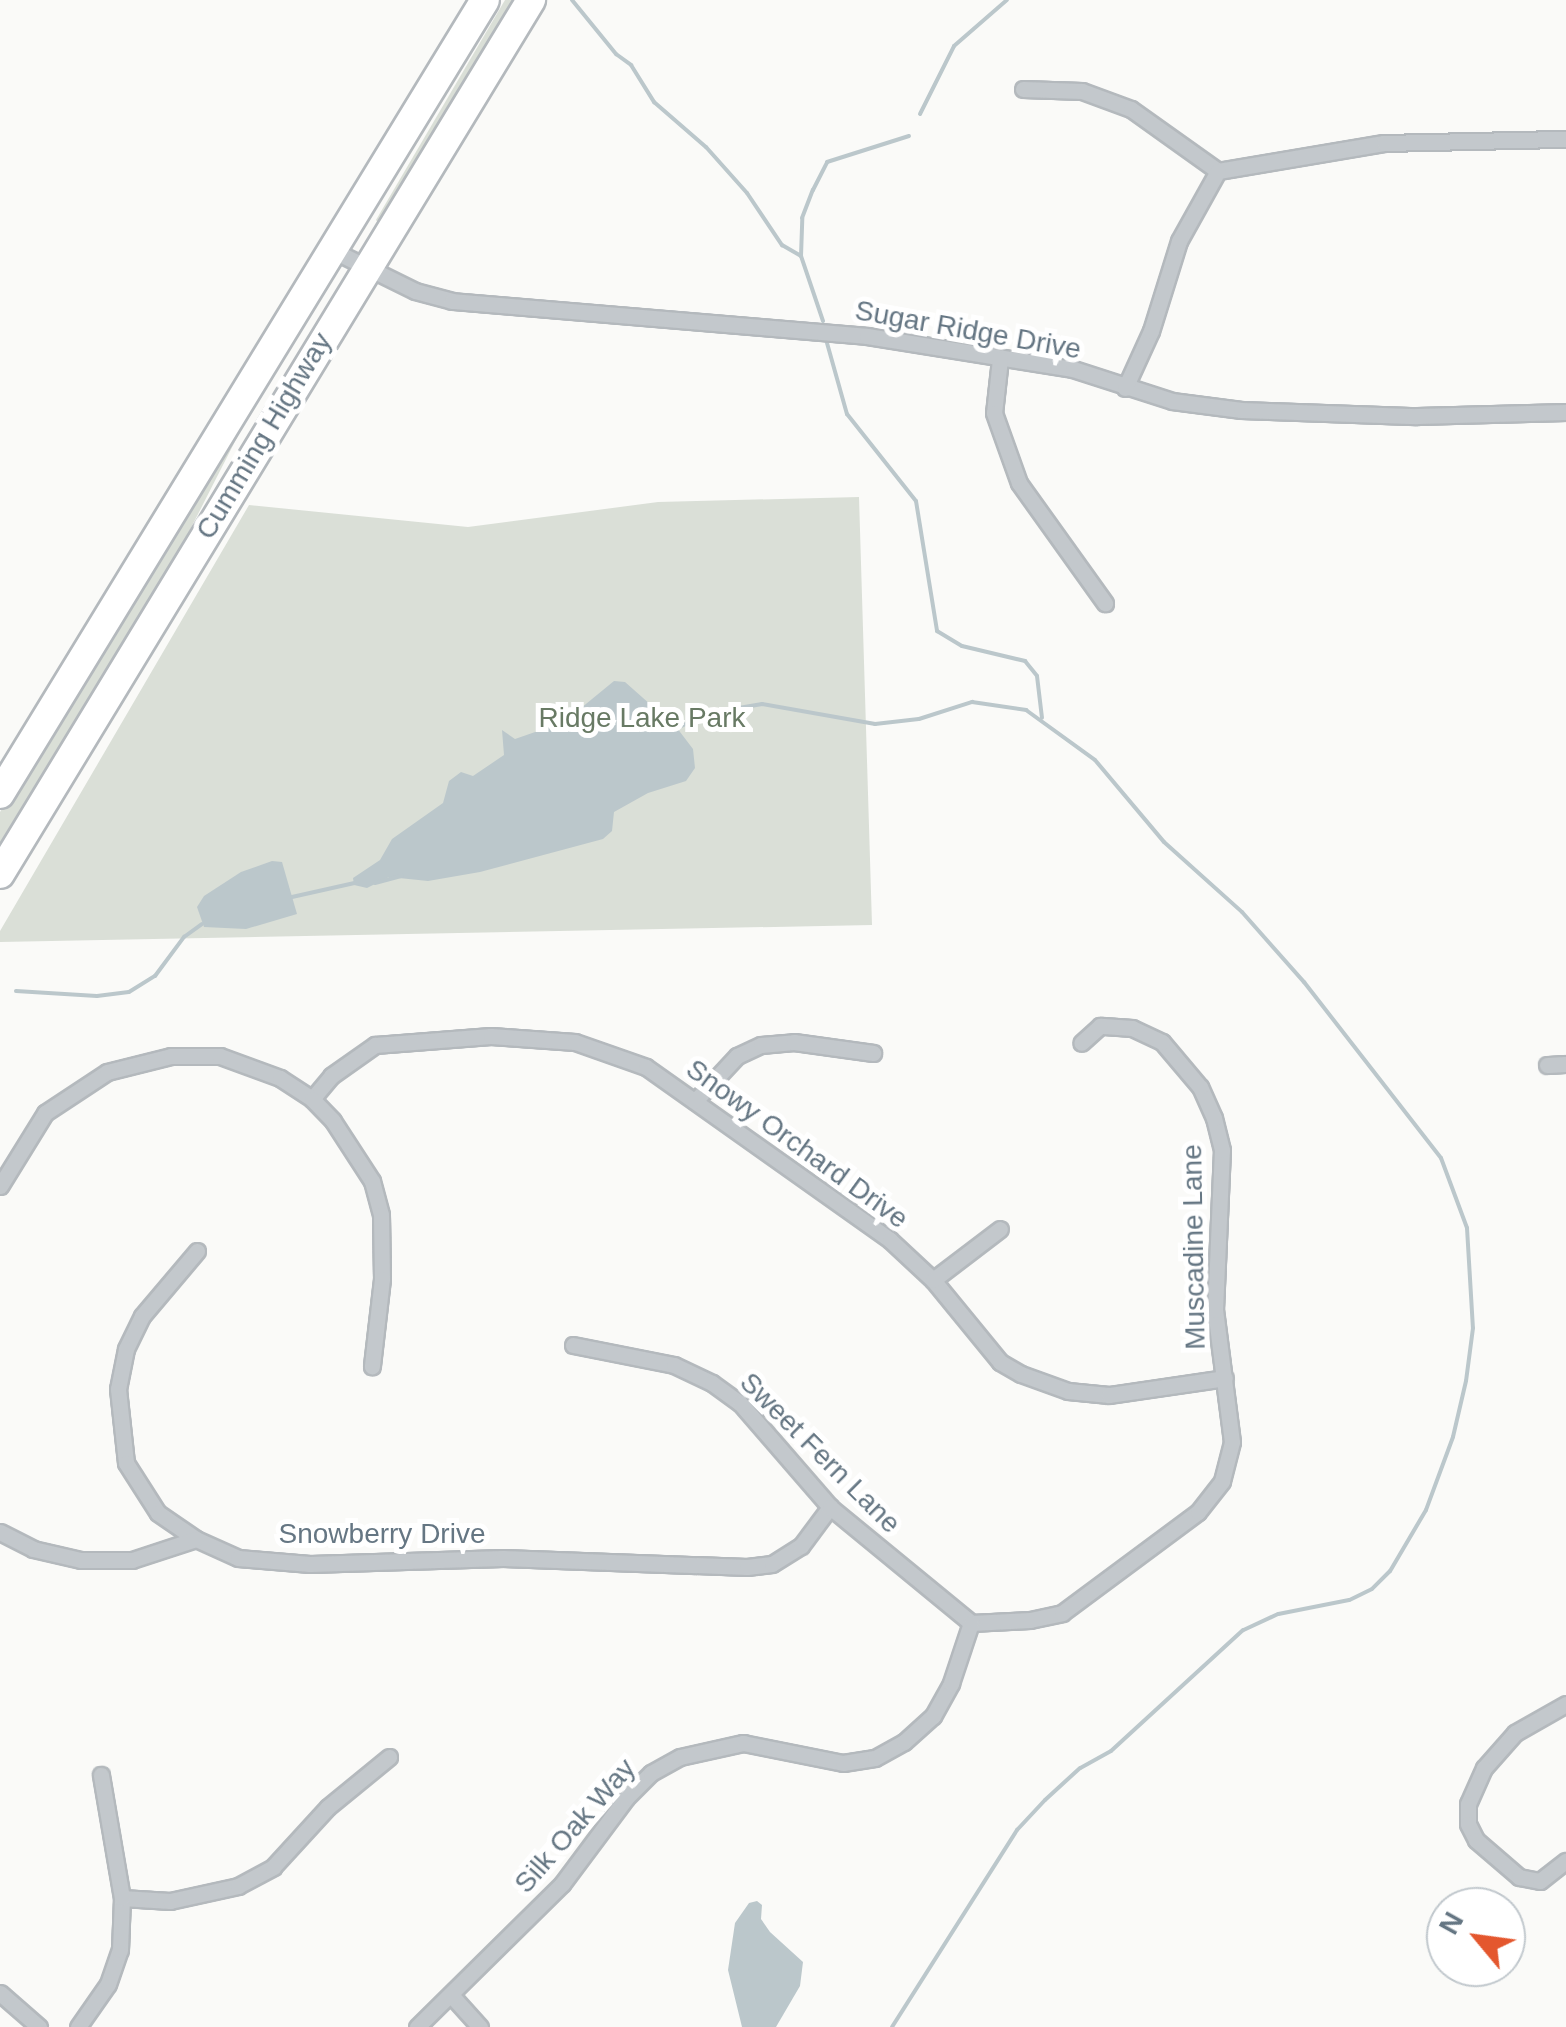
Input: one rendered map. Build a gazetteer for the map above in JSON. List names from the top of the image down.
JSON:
{
  "streets": {
    "highway": ["Cumming Highway"],
    "street": [
      "Sugar Ridge Drive",
      "Snowy Orchard Drive",
      "Muscadine Lane",
      "Sweet Fern Lane",
      "Snowberry Drive",
      "Silk Oak Way"
    ]
  },
  "crossings": [
    ["Sugar Ridge Drive", "Cumming Highway"],
    ["Snowy Orchard Drive", "Muscadine Lane"],
    ["Sweet Fern Lane", "Snowberry Drive"],
    ["Sweet Fern Lane", "Silk Oak Way"]
  ],
  "parks": ["Ridge Lake Park"],
  "north": "top left"
}
